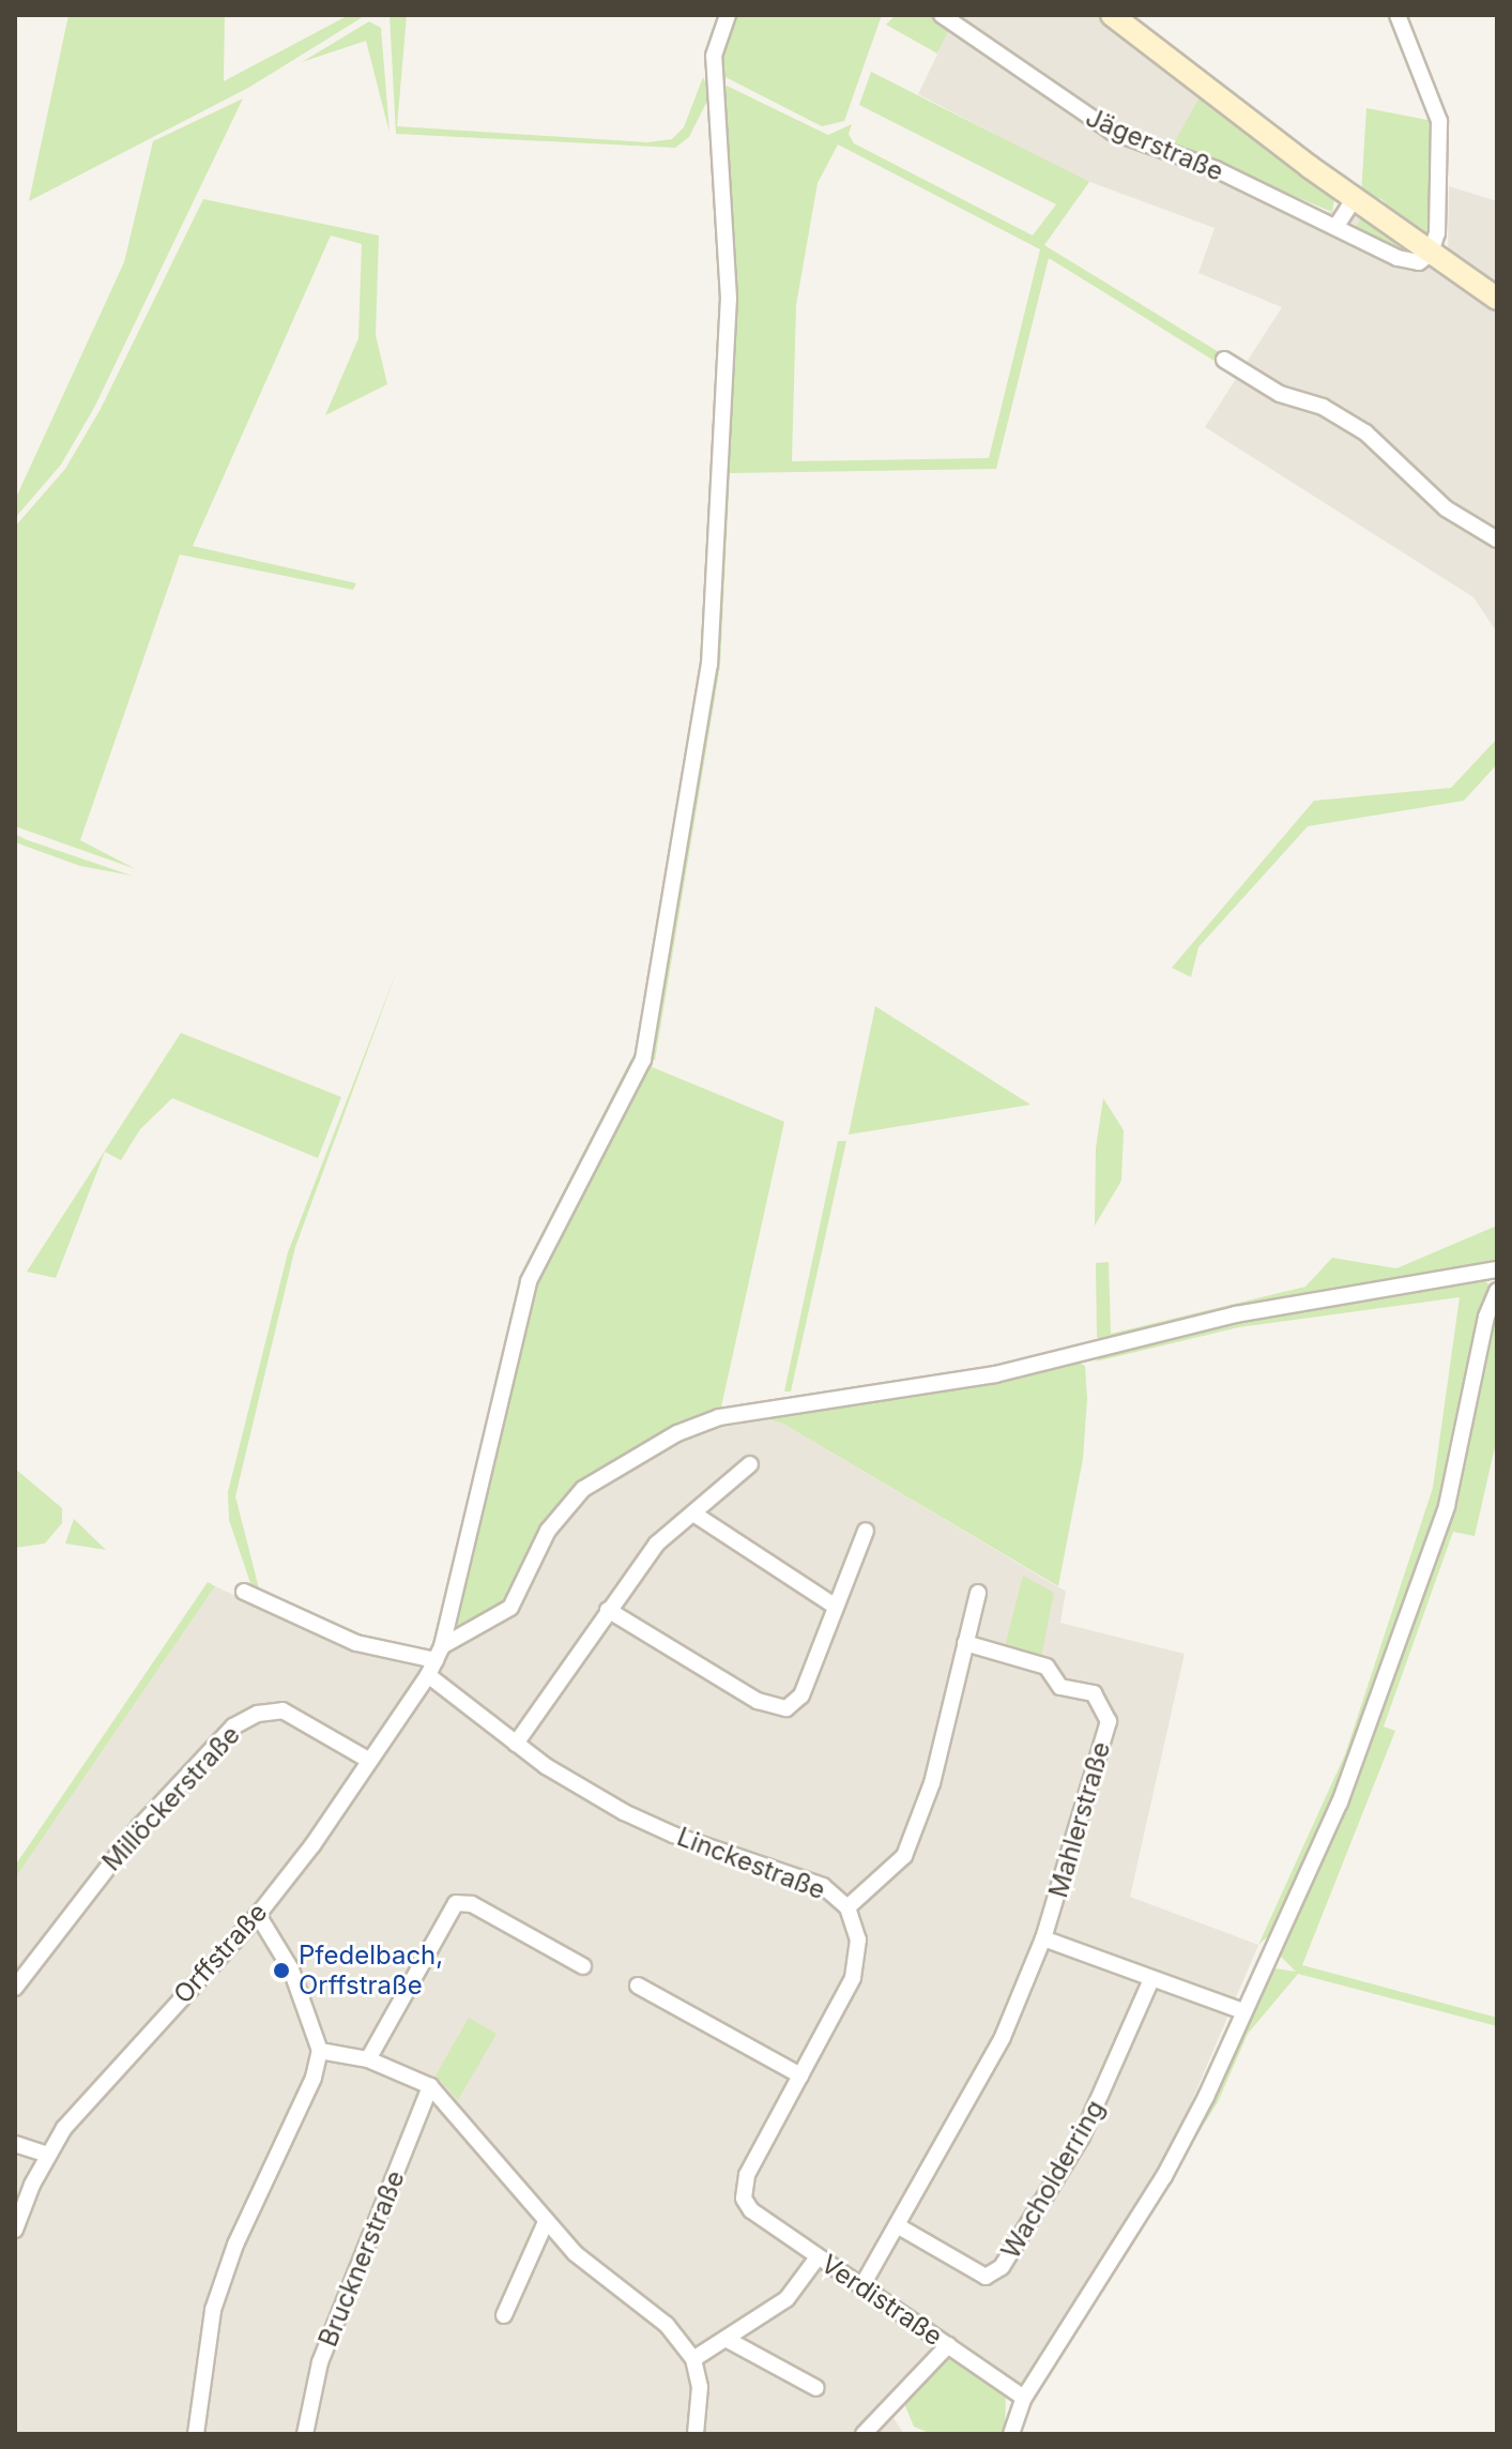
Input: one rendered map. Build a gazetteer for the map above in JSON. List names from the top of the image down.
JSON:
{
  "streets": {
    "street": [
      "Jägerstraße",
      "Millöckerstraße",
      "Mahlerstraße",
      "Linckestraße",
      "Orffstraße",
      "Wacholderring",
      "Brucknerstraße",
      "Verdistraße"
    ]
  },
  "crossings": [
    ["Millöckerstraße", "Orffstraße"],
    ["Linckestraße", "Orffstraße"],
    ["Linckestraße", "Verdistraße"]
  ],
  "places": ["Pfedelbach, Orffstraße"]
}
